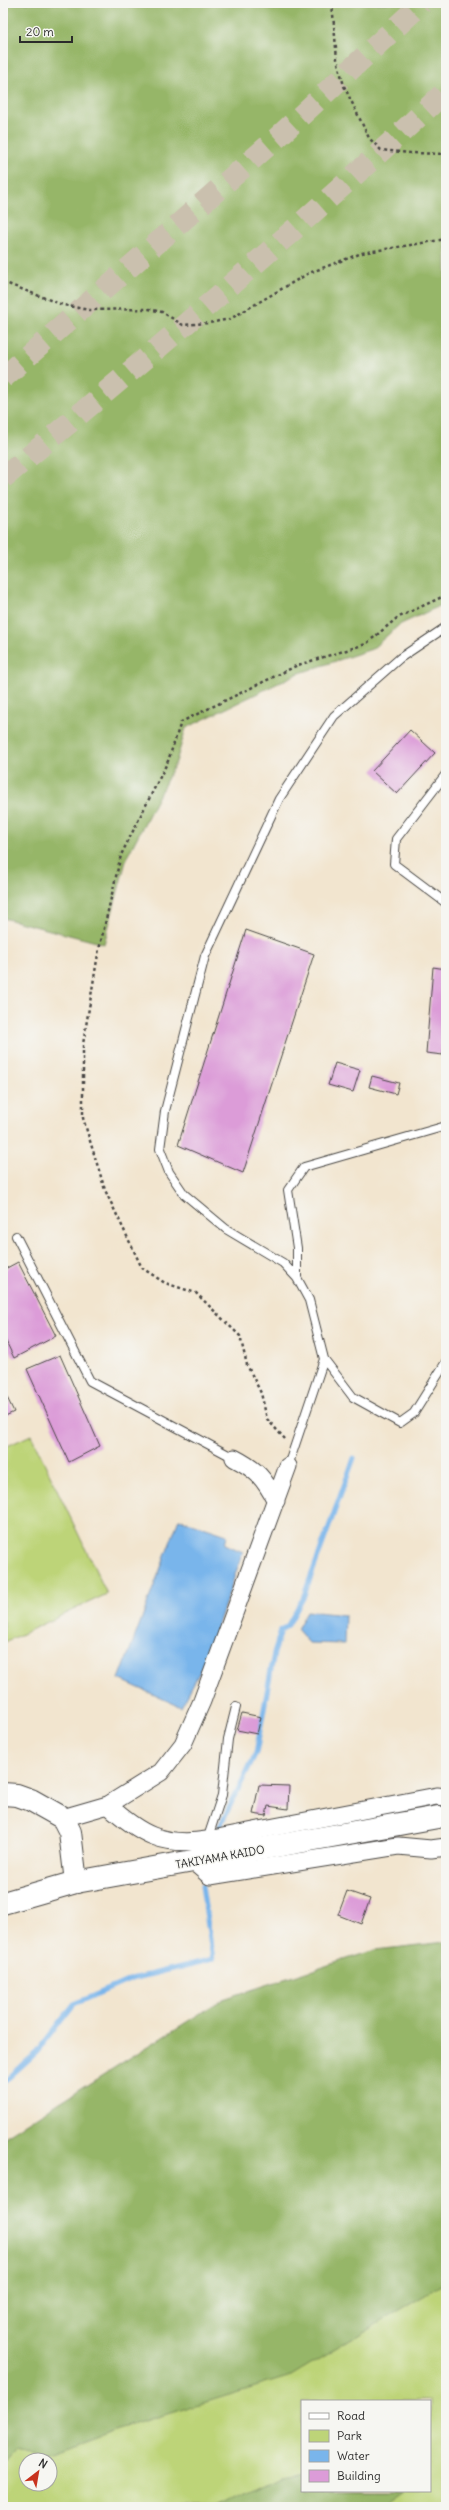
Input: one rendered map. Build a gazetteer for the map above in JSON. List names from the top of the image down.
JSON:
{
  "streets": {
    "main road": ["TAKIYAMA KAIDO"]
  },
  "legend": [
    "Road",
    "Park",
    "Water",
    "Building"
  ],
  "scale_bar": "20 m",
  "north": "top right"
}
